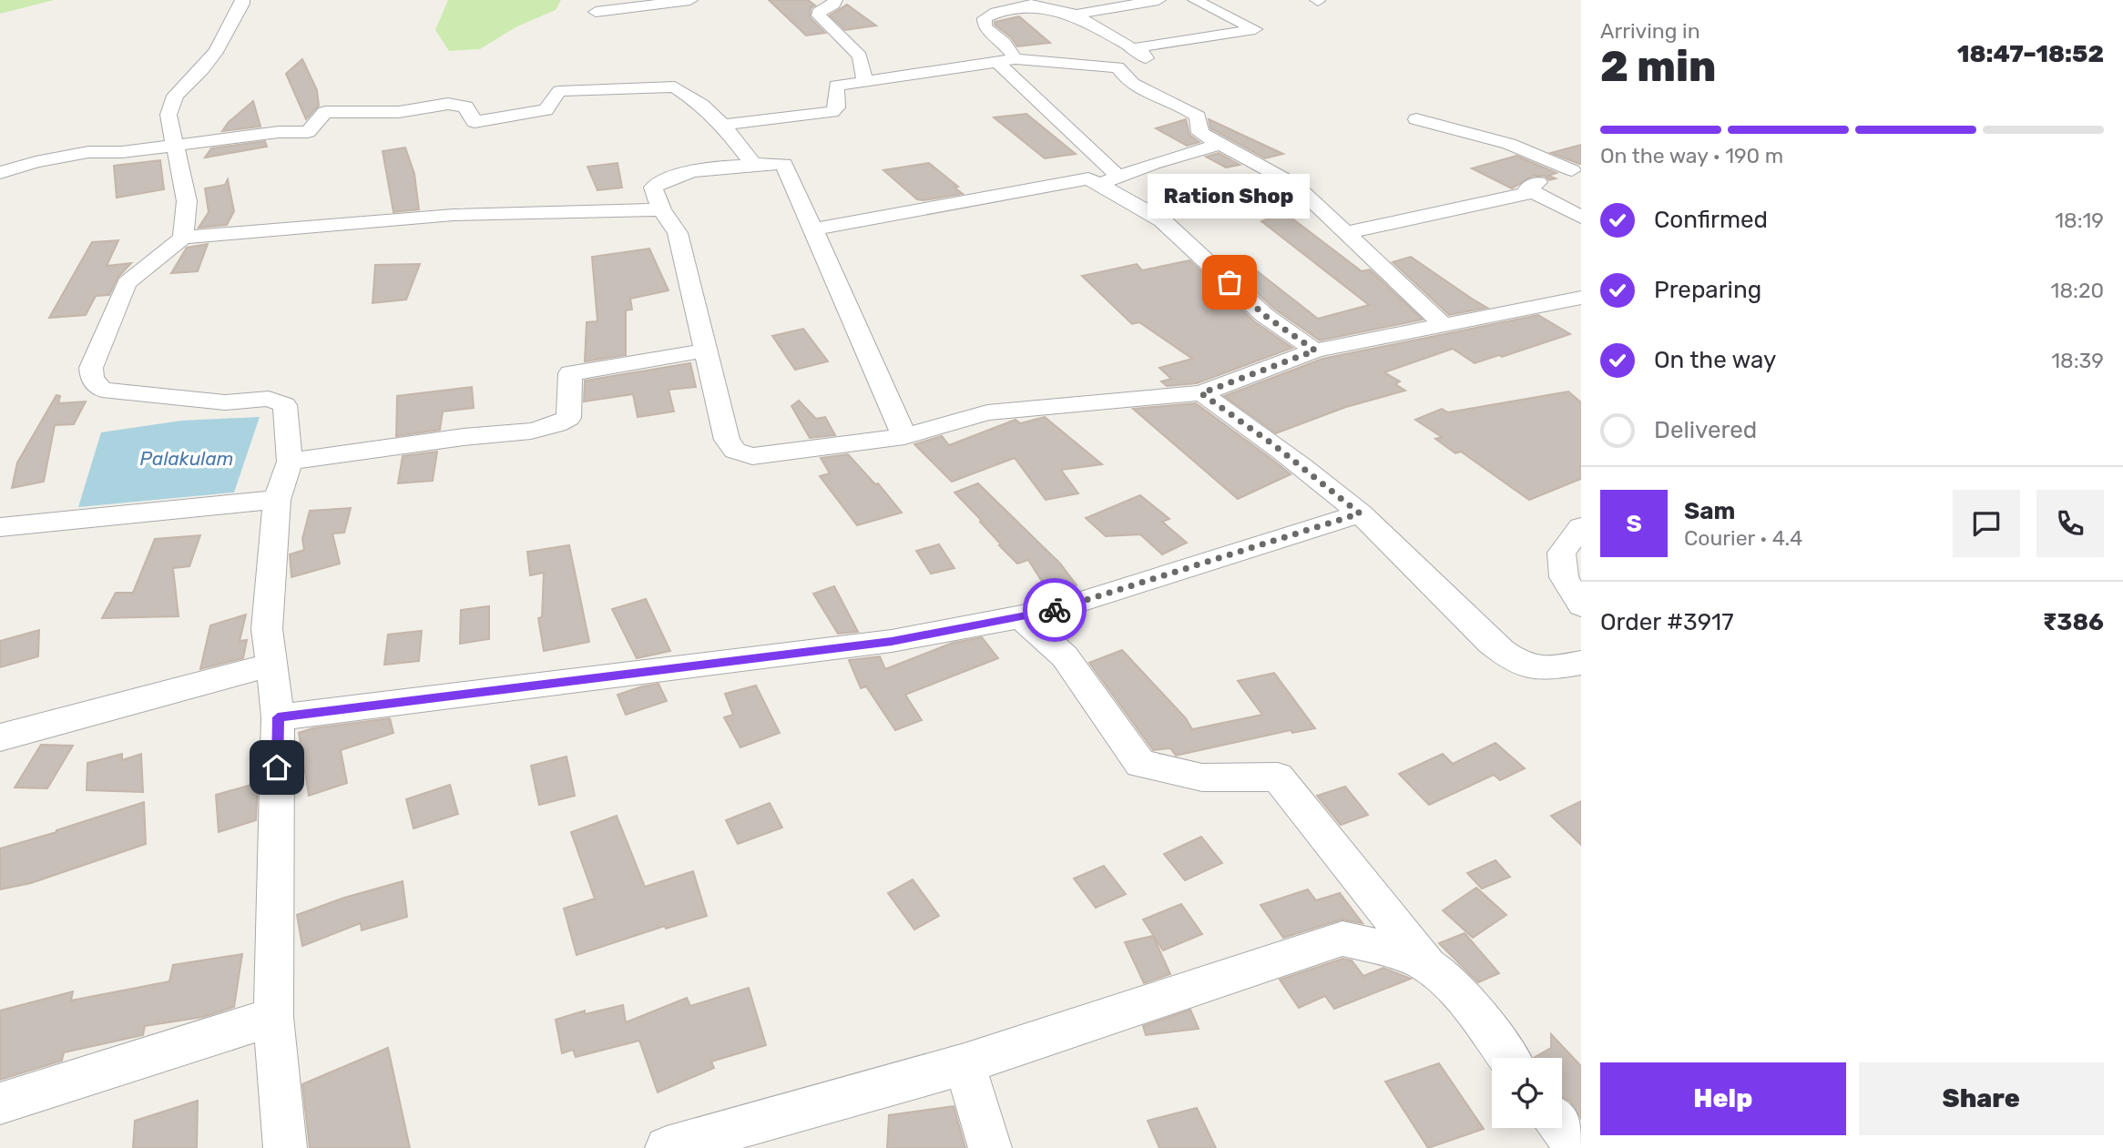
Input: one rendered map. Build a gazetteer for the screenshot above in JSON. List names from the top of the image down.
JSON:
{
  "water": ["Palakulam"],
  "places": ["Ration Shop"],
  "page": {
    "heading": ["2 min", "Arriving in", "18:47–18:52"],
    "panel": [
      "Sam",
      "Courier · 4.4",
      "Order #3917",
      "₹386"
    ],
    "bar": "On the way · 190 m",
    "bubble": "Ration Shop",
    "list": [
      ["Confirmed", "18:19"],
      ["Preparing", "18:20"],
      ["On the way", "18:39"],
      "Delivered"
    ],
    "round": "S",
    "buttons": ["Help", "Share"]
  }
}
